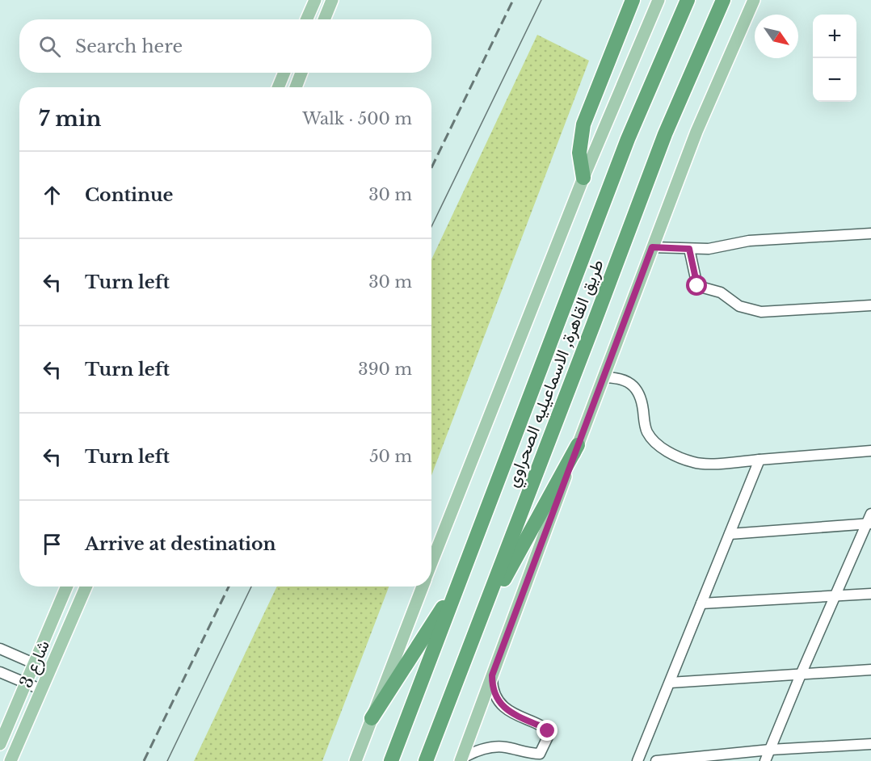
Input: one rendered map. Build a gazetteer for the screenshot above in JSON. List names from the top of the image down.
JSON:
{
  "streets": {
    "highway": ["طريق القاهرة, الاسماعيليه الصحراوي"],
    "main road": ["شارع 3"]
  },
  "north": "bottom right",
  "page": {
    "map_buttons": ["+", "−"],
    "search": "Search here",
    "heading": ["7 min", "Walk · 500 m"],
    "list": [
      ["Continue", "30 m"],
      ["Turn left", "30 m"],
      ["Turn left", "390 m"],
      ["Turn left", "50 m"],
      "Arrive at destination"
    ]
  }
}
